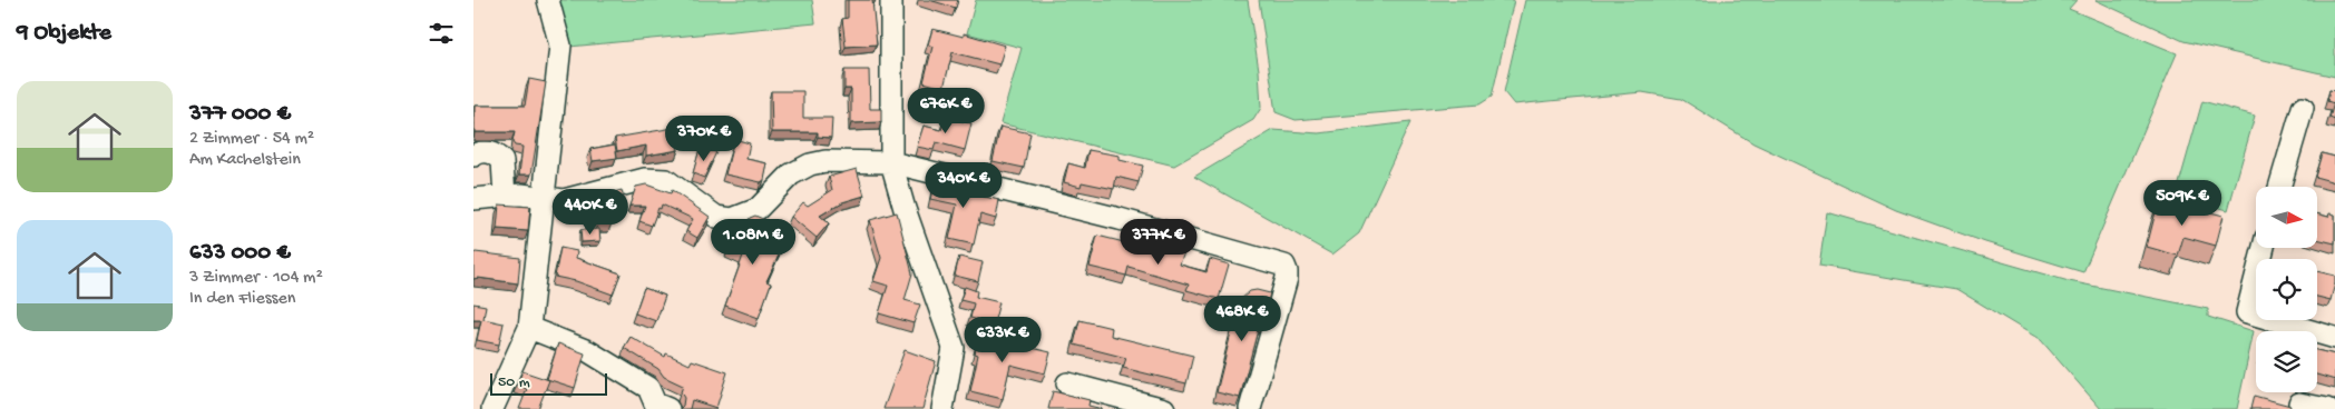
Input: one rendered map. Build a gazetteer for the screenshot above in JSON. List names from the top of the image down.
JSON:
{
  "scale_bar": "50 m",
  "north": "right",
  "page": {
    "heading": "9 Objekte",
    "list": [
      {
        "name": "377 000 €",
        "note": "2 Zimmer · 54 m² · Am Kachelstein"
      },
      {
        "name": "633 000 €",
        "note": "3 Zimmer · 104 m² · In den Fliessen"
      }
    ],
    "price": [
      "676K €",
      "370K €",
      "340K €",
      "509K €",
      "440K €",
      "1.08M €",
      "377K €",
      "468K €",
      "633K €"
    ],
    "scale": "50 m"
  }
}
